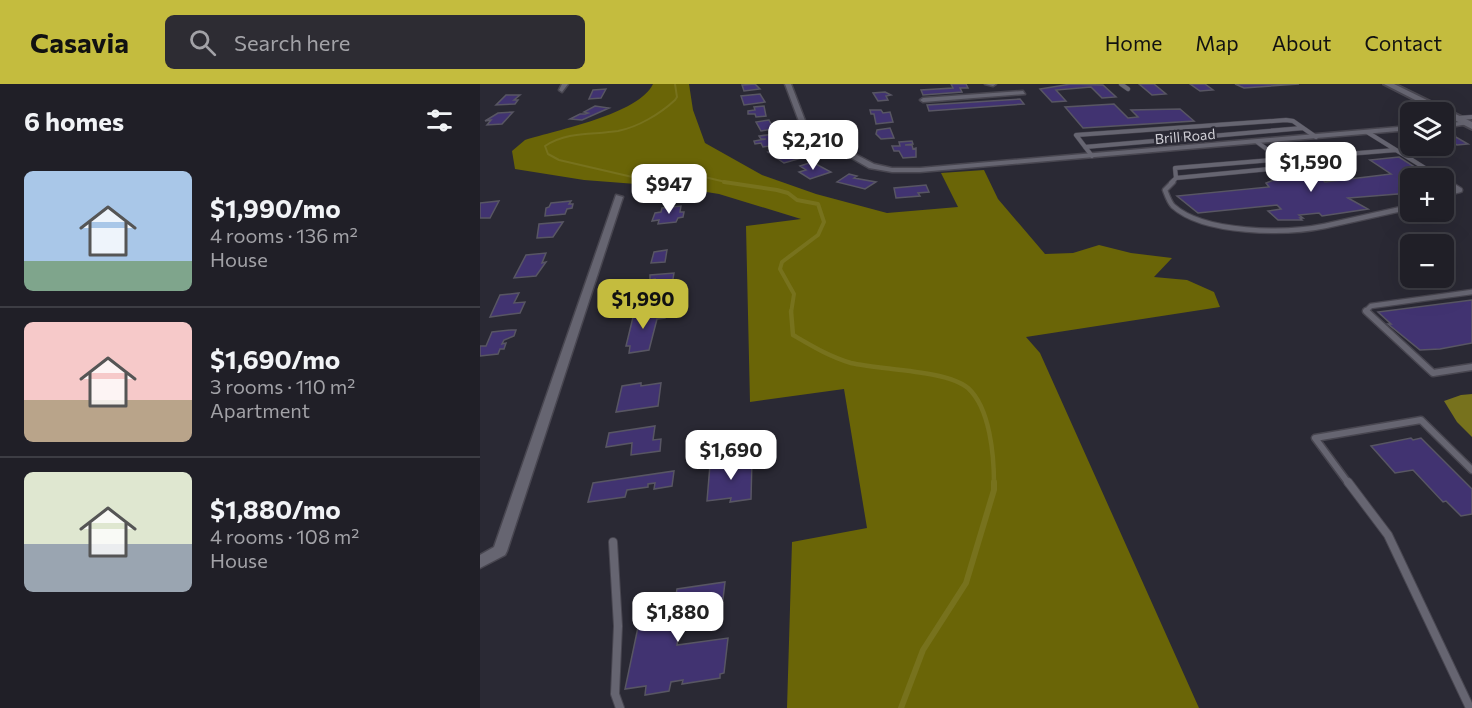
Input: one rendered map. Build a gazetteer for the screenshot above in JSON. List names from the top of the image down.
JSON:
{
  "streets": {
    "street": ["Brill Road"]
  },
  "page": {
    "header": "Casavia",
    "search": "Search here",
    "nav": [
      "Home",
      "Map",
      "About",
      "Contact"
    ],
    "heading": "6 homes",
    "map_buttons": ["+", "−"],
    "price": [
      "$2,210",
      "$1,590",
      "$947",
      "$1,990",
      "$1,690",
      "$1,880"
    ],
    "list": [
      {
        "name": "$1,990/mo",
        "note": "4 rooms · 136 m² · House"
      },
      {
        "name": "$1,690/mo",
        "note": "3 rooms · 110 m² · Apartment"
      },
      {
        "name": "$1,880/mo",
        "note": "4 rooms · 108 m² · House"
      }
    ]
  }
}
